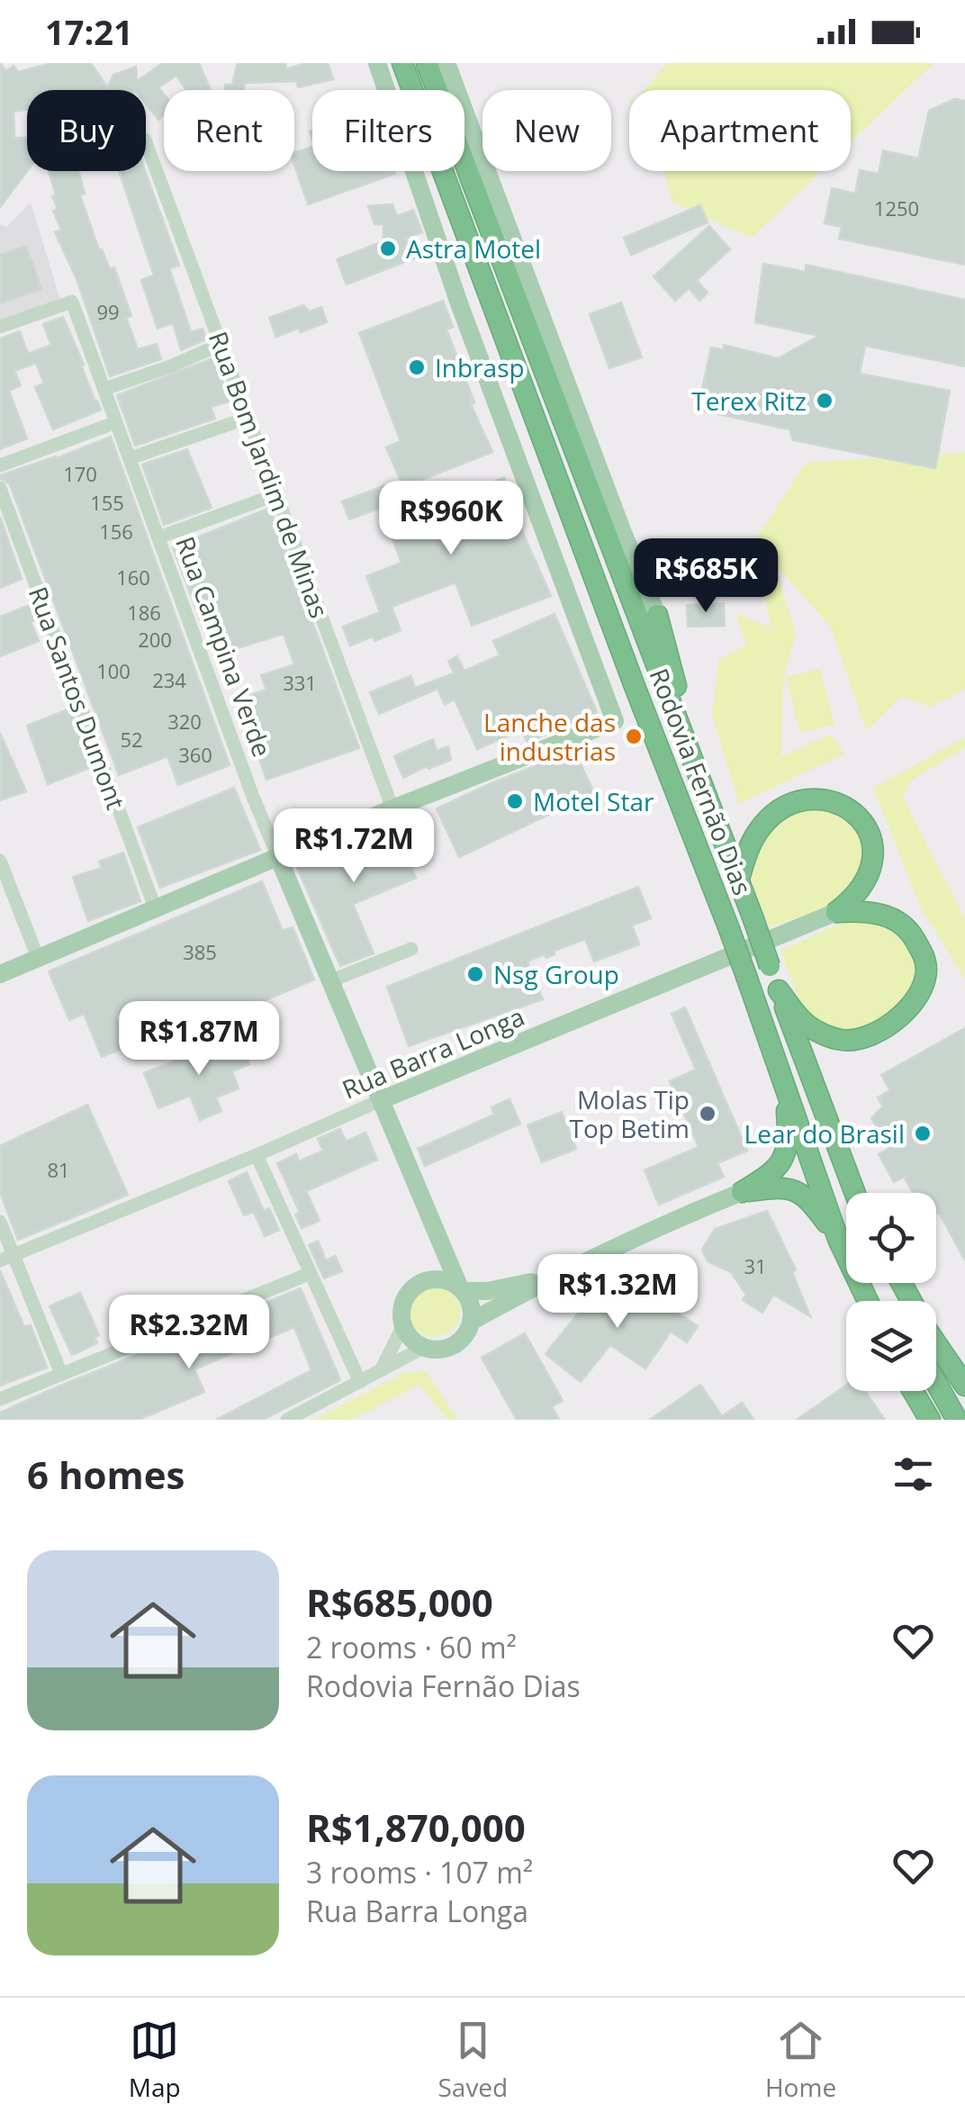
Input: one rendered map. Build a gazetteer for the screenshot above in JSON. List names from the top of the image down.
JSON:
{
  "streets": {
    "highway": ["Rodovia Fernão Dias"],
    "main road": ["Rua Campina Verde", "Rua Barra Longa"],
    "street": ["Rua Bom Jardim de Minas", "Rua Santos Dumont"]
  },
  "crossings": [
    ["Rua Campina Verde", "Rua Barra Longa"]
  ],
  "places": [
    "Astra Motel",
    "Inbrasp",
    "Terex Ritz",
    "Lanche das industrias",
    "Motel Star",
    "Nsg Group",
    "Molas Tip Top Betim",
    "Lear do Brasil"
  ],
  "house_numbers": [
    "1250",
    "99",
    "170",
    "155",
    "156",
    "160",
    "186",
    "200",
    "100",
    "234",
    "331",
    "320",
    "52",
    "360",
    "385",
    "81",
    "31"
  ],
  "page": {
    "status": "17:21",
    "chip": [
      "Buy",
      "Rent",
      "Filters",
      "New",
      "Apartment"
    ],
    "price": [
      "R$960K",
      "R$685K",
      "R$1.72M",
      "R$1.87M",
      "R$1.32M",
      "R$2.32M"
    ],
    "heading": "6 homes",
    "list": [
      {
        "name": "R$685,000",
        "note": "2 rooms · 60 m² · Rodovia Fernão Dias"
      },
      {
        "name": "R$1,870,000",
        "note": "3 rooms · 107 m² · Rua Barra Longa"
      }
    ],
    "tabs": ["Map", "Saved", "Home"]
  }
}
